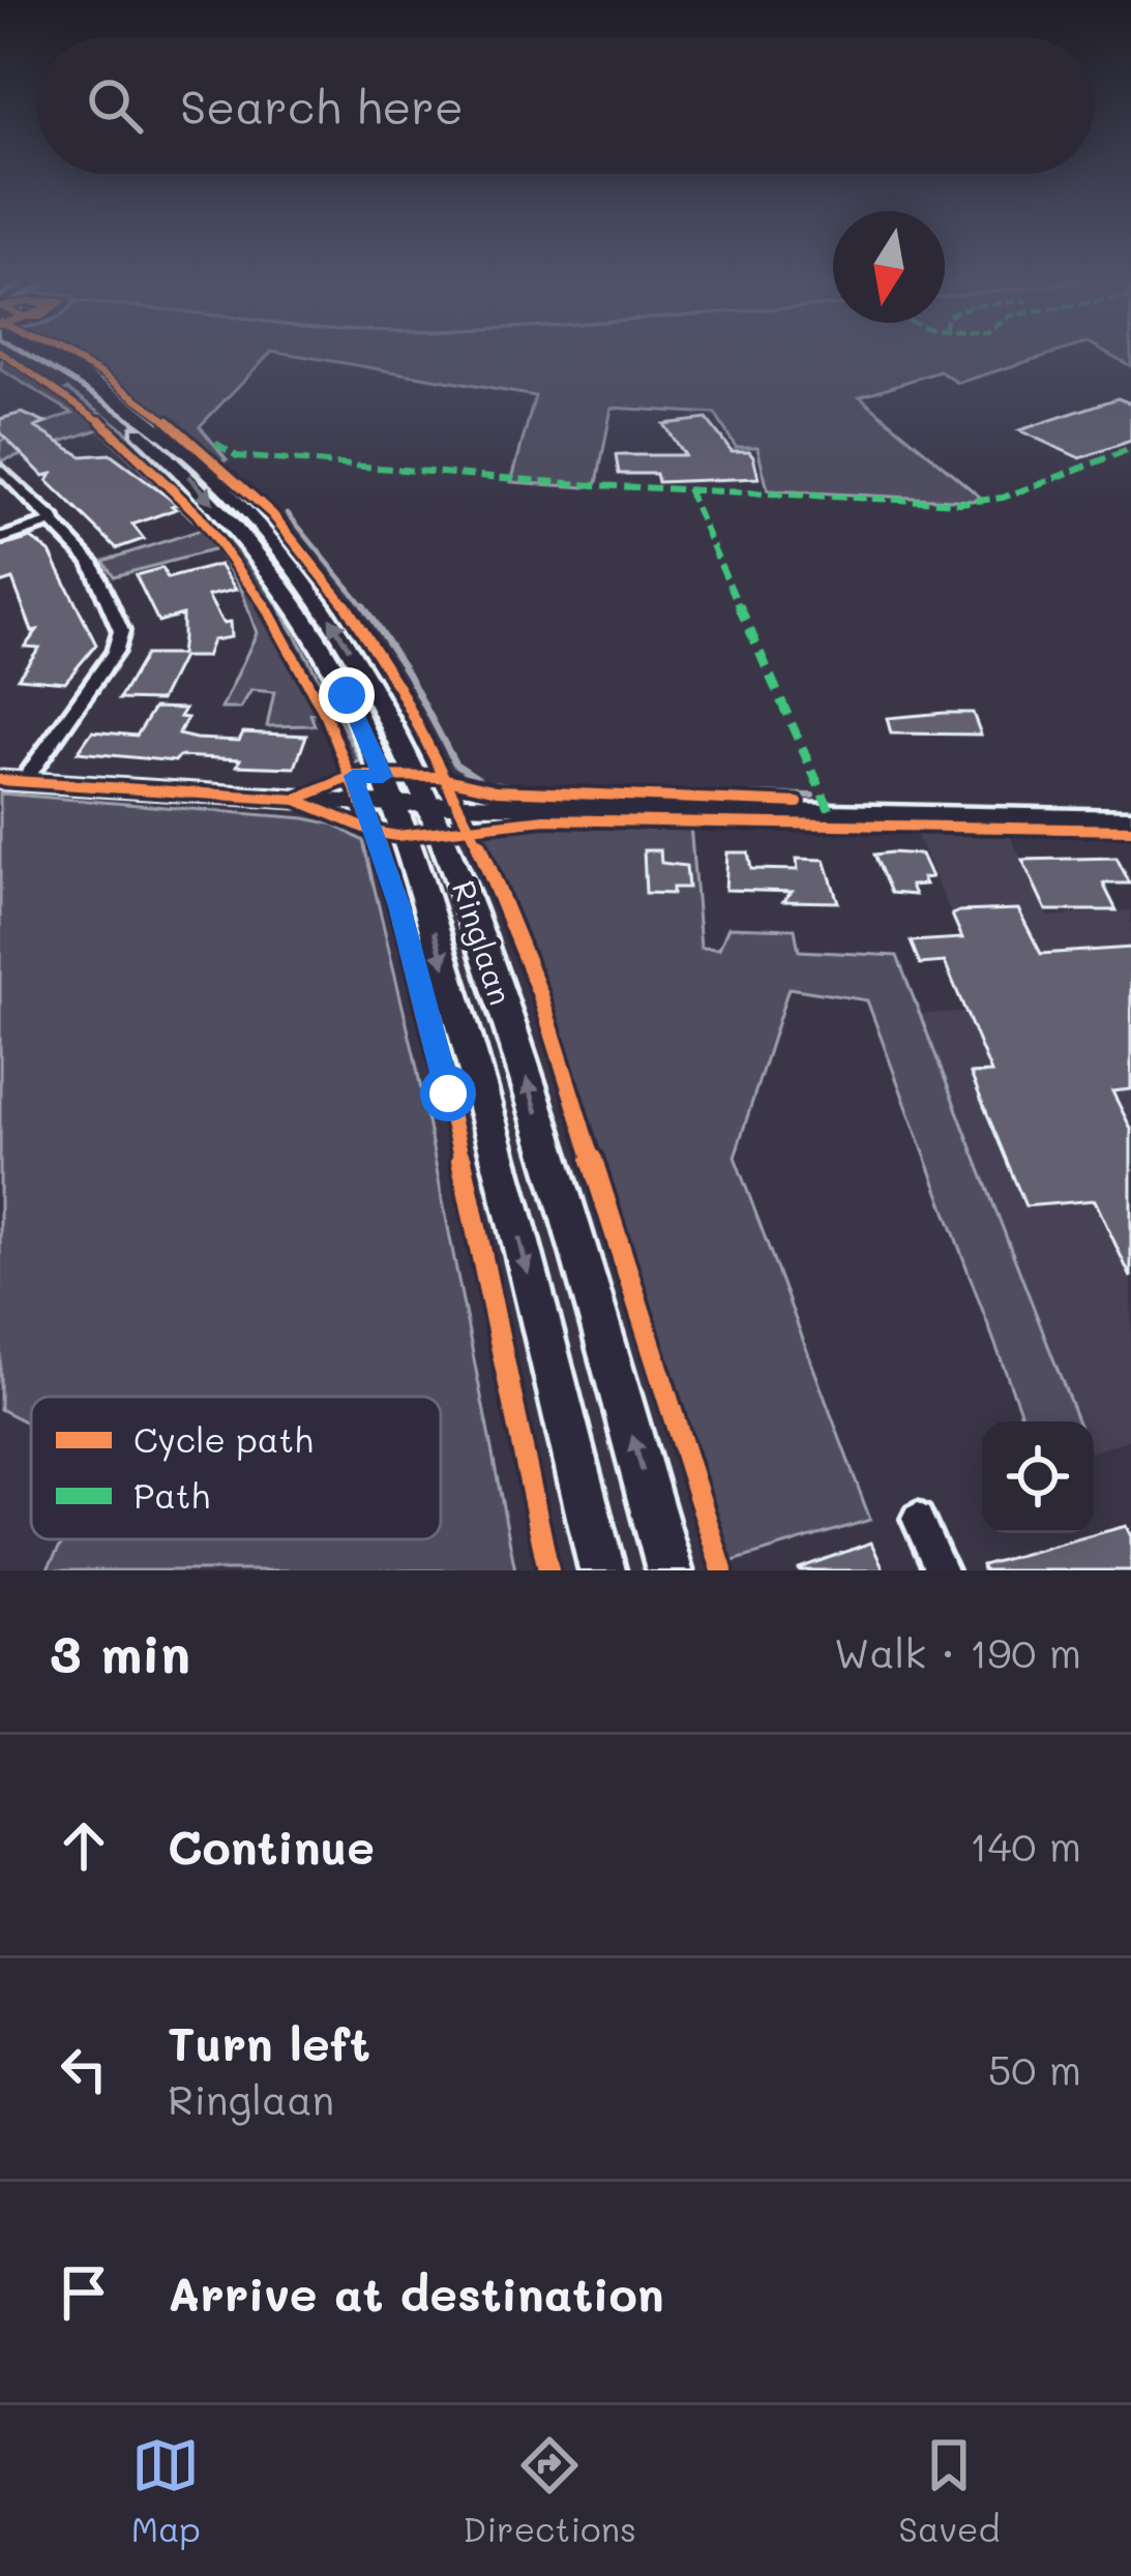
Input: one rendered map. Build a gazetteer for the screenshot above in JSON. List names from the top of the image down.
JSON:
{
  "streets": {
    "main road": ["Ringlaan"]
  },
  "legend": ["Cycle path", "Path"],
  "north": "bottom",
  "page": {
    "search": "Search here",
    "heading": ["3 min", "Walk · 190 m"],
    "list": [
      ["Continue", "140 m"],
      ["Turn left", "Ringlaan", "50 m"],
      "Arrive at destination"
    ],
    "nav": ["Map", "Directions", "Saved"]
  }
}
